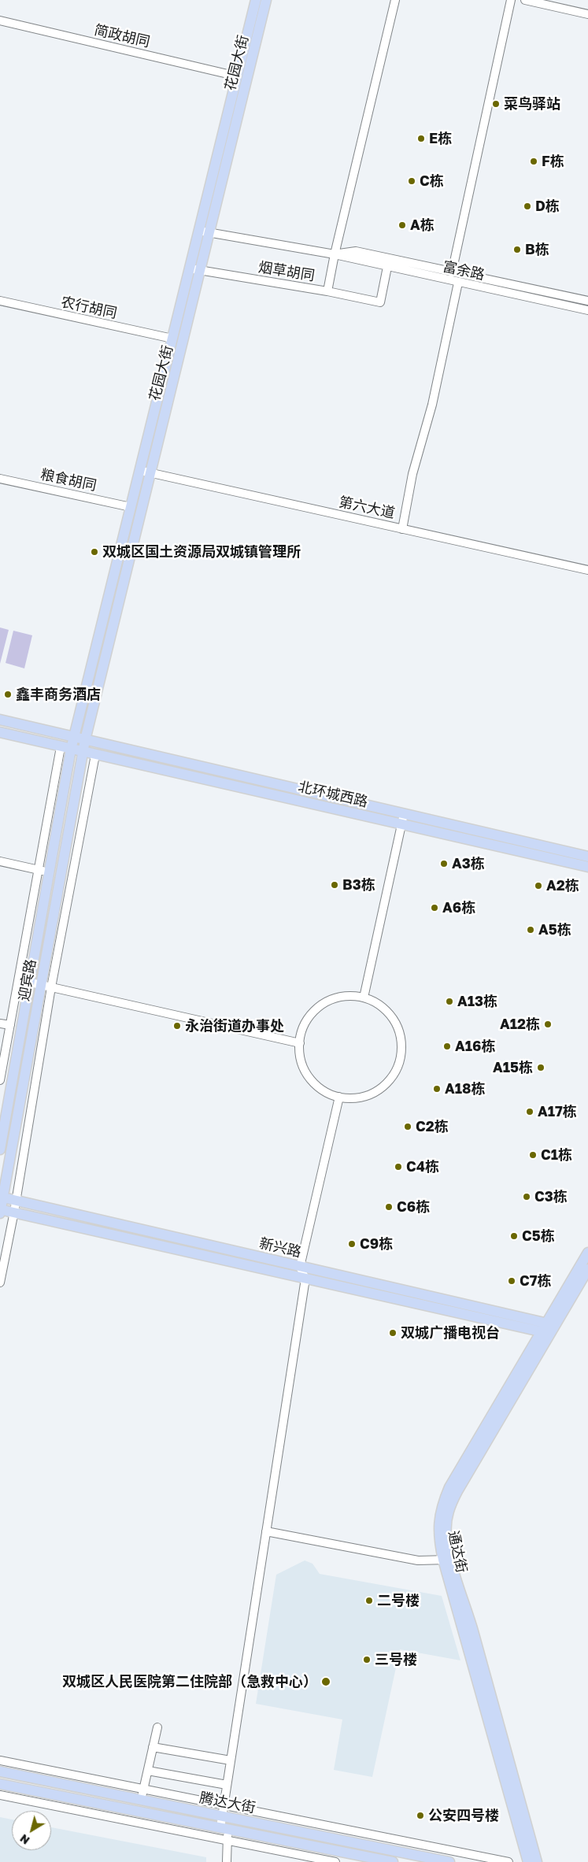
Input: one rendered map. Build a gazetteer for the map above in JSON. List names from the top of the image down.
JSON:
{
  "streets": {
    "main road": [
      "花园大街",
      "北环城西路",
      "迎宾路",
      "新兴路",
      "通达街",
      "腾达大街"
    ],
    "street": [
      "简政胡同",
      "富余路",
      "烟草胡同",
      "农行胡同",
      "粮食胡同",
      "第六大道"
    ]
  },
  "crossings": [
    ["简政胡同", "花园大街"],
    ["花园大街", "富余路"],
    ["花园大街", "烟草胡同"],
    ["花园大街", "农行胡同"],
    ["花园大街", "粮食胡同"],
    ["花园大街", "第六大道"],
    ["花园大街", "北环城西路"],
    ["花园大街", "迎宾路"],
    ["富余路", "烟草胡同"],
    ["北环城西路", "迎宾路"],
    ["迎宾路", "新兴路"],
    ["新兴路", "通达街"]
  ],
  "places": [
    "菜鸟驿站",
    "E栋",
    "F栋",
    "C栋",
    "D栋",
    "A栋",
    "B栋",
    "双城区国土资源局双城镇管理所",
    "鑫丰商务酒店",
    "A3栋",
    "B3栋",
    "A2栋",
    "A6栋",
    "A5栋",
    "A13栋",
    "A12栋",
    "永治街道办事处",
    "A16栋",
    "A15栋",
    "A18栋",
    "A17栋",
    "C2栋",
    "C1栋",
    "C4栋",
    "C3栋",
    "C6栋",
    "C5栋",
    "C9栋",
    "C7栋",
    "双城广播电视台",
    "二号楼",
    "三号楼",
    "双城区人民医院第二住院部（急救中心）",
    "公安四号楼"
  ],
  "north": "bottom left"
}
